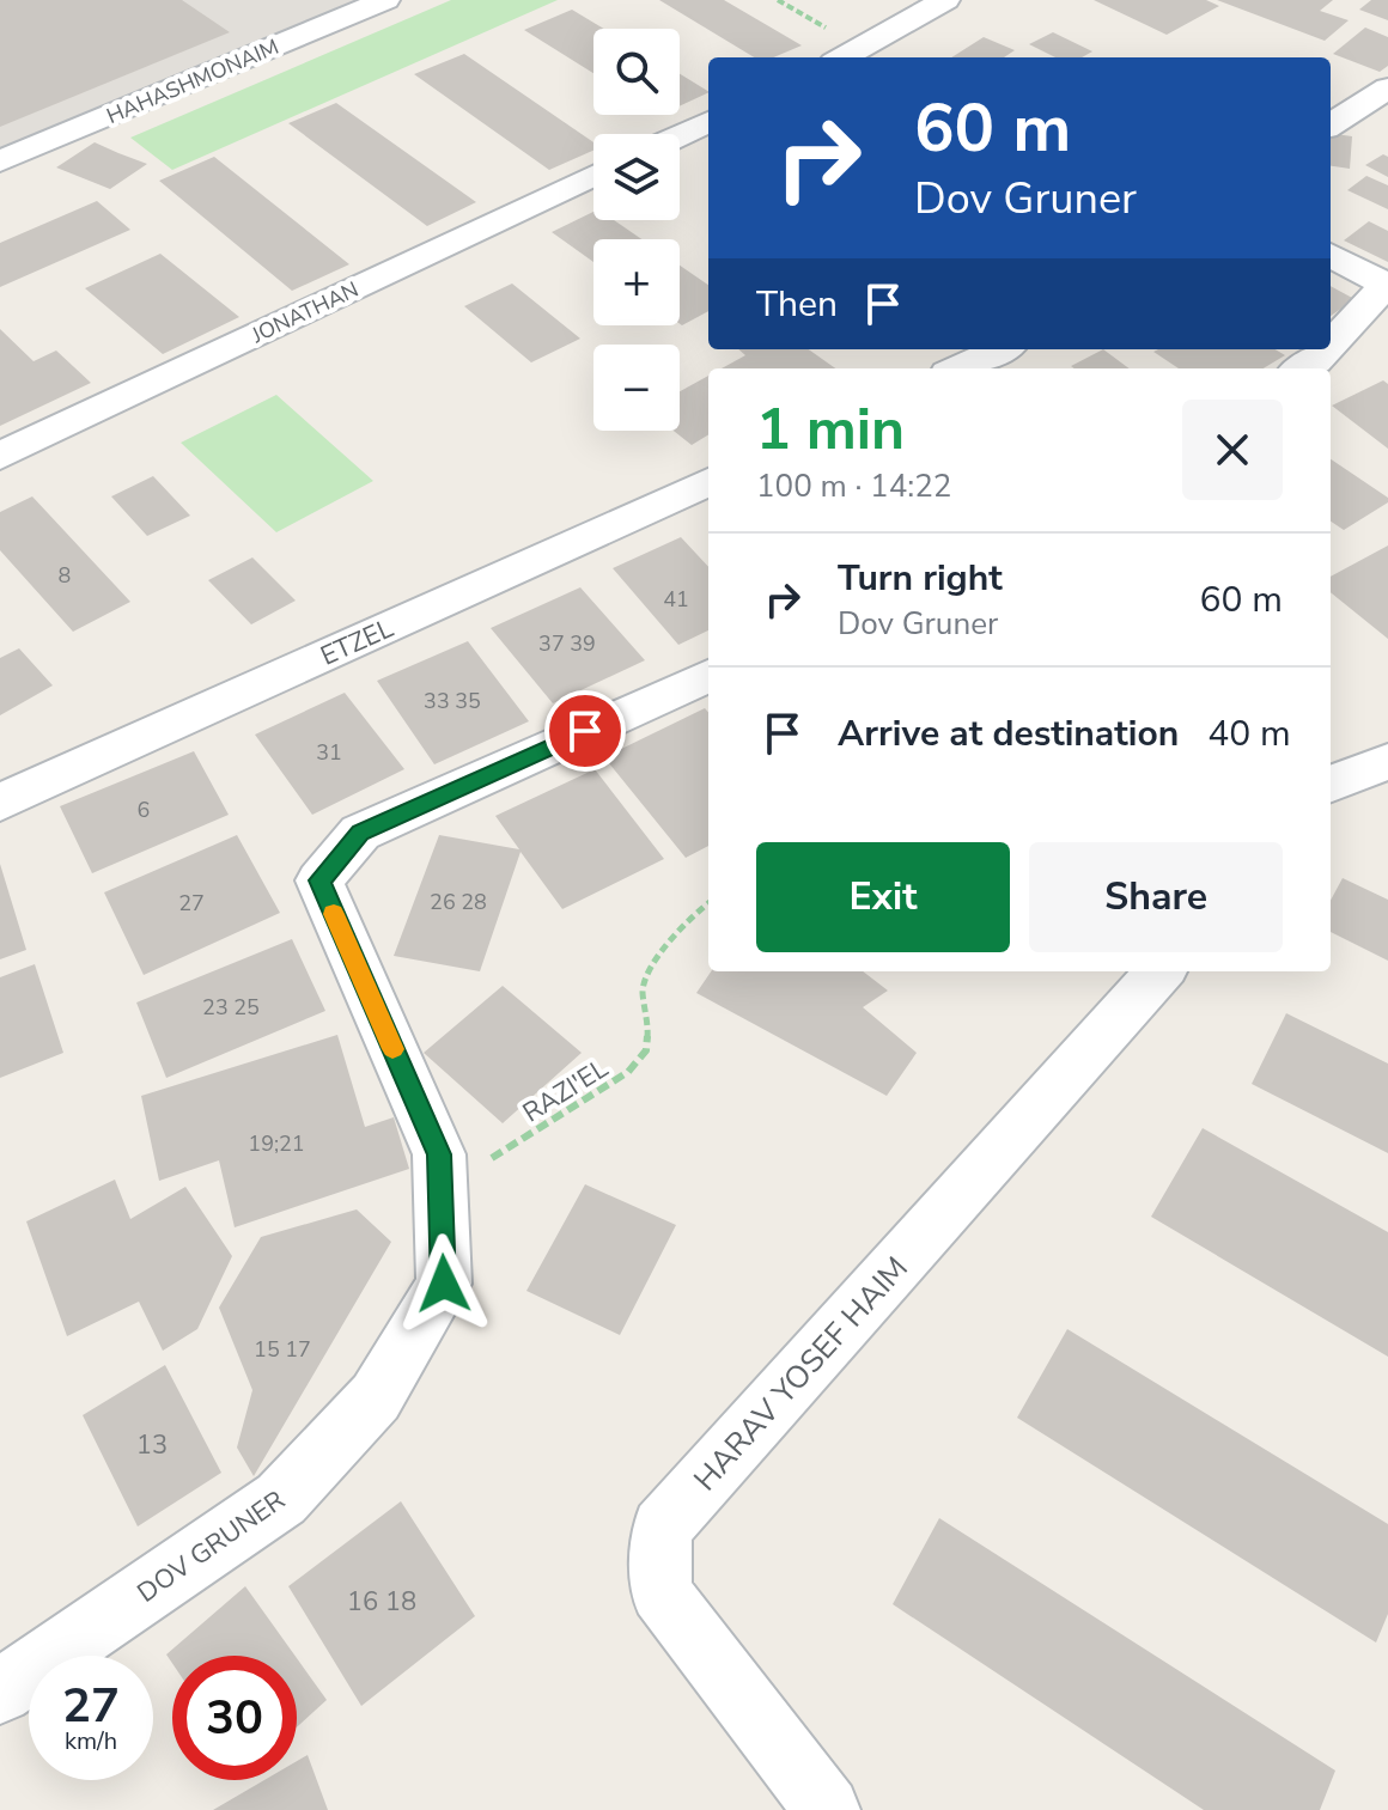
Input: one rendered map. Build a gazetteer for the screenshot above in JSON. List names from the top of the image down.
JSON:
{
  "streets": {
    "street": [
      "HAHASHMONAIM",
      "JONATHAN",
      "ETZEL",
      "HARAV YOSEF HAIM",
      "DOV GRUNER"
    ],
    "path": ["RAZI'EL"]
  },
  "crossings": [
    ["RAZI'EL", "DOV GRUNER"]
  ],
  "house_numbers": [
    "8",
    "41",
    "37 39",
    "33 35",
    "31",
    "6",
    "26 28",
    "27",
    "23 25",
    "19;21",
    "15 17",
    "13",
    "16 18"
  ],
  "page": {
    "map_buttons": ["+", "−"],
    "turn": ["60 m", "Dov Gruner"],
    "then": "Then",
    "heading": ["1 min", "100 m · 14:22"],
    "list": [
      {
        "name": "Turn right",
        "note": "Dov Gruner",
        "value": "60 m"
      },
      {
        "name": "Arrive at destination",
        "value": "40 m"
      }
    ],
    "buttons": ["Exit", "Share"],
    "speed": "27 km/h",
    "limit": "30"
  }
}
